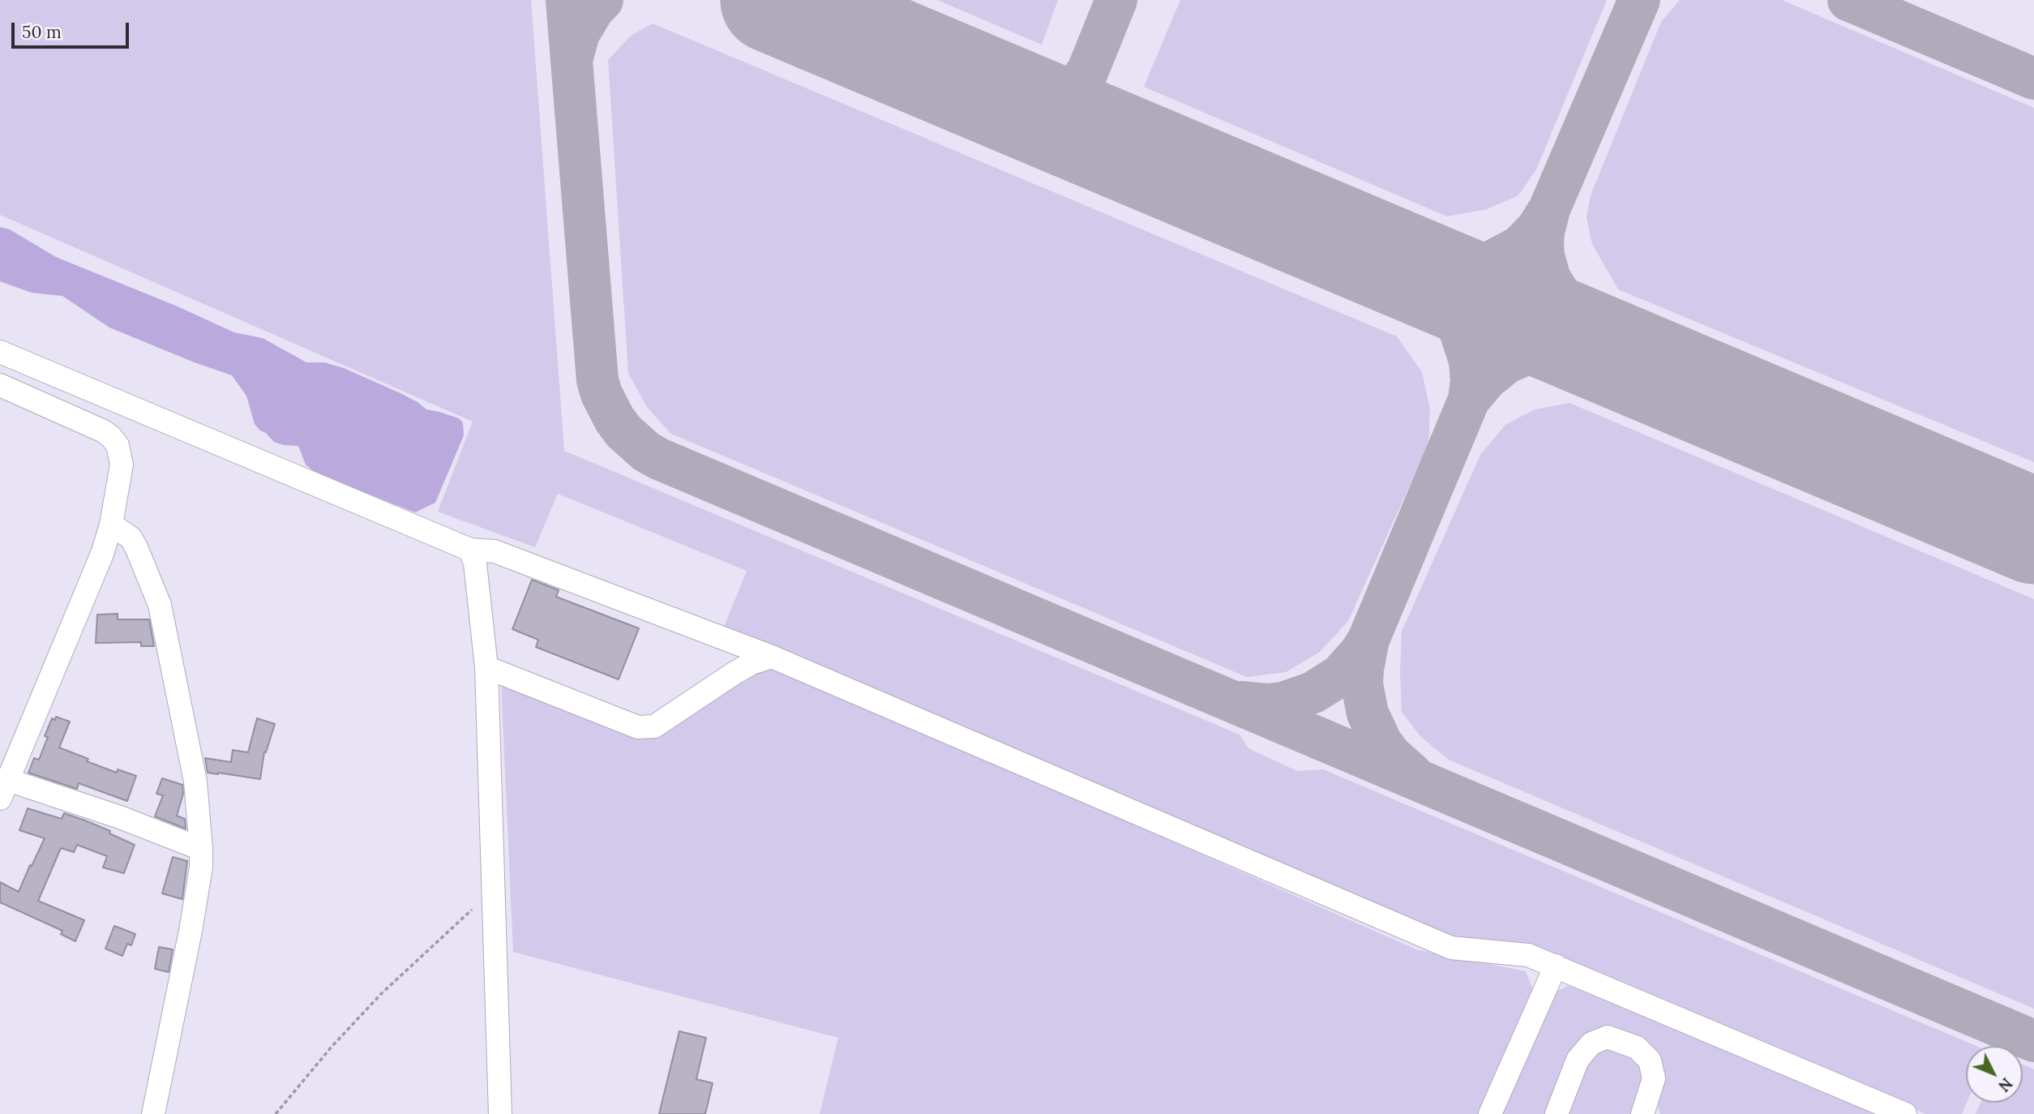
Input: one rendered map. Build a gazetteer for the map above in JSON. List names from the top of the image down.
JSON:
{
  "scale_bar": "50 m",
  "north": "bottom right"
}
